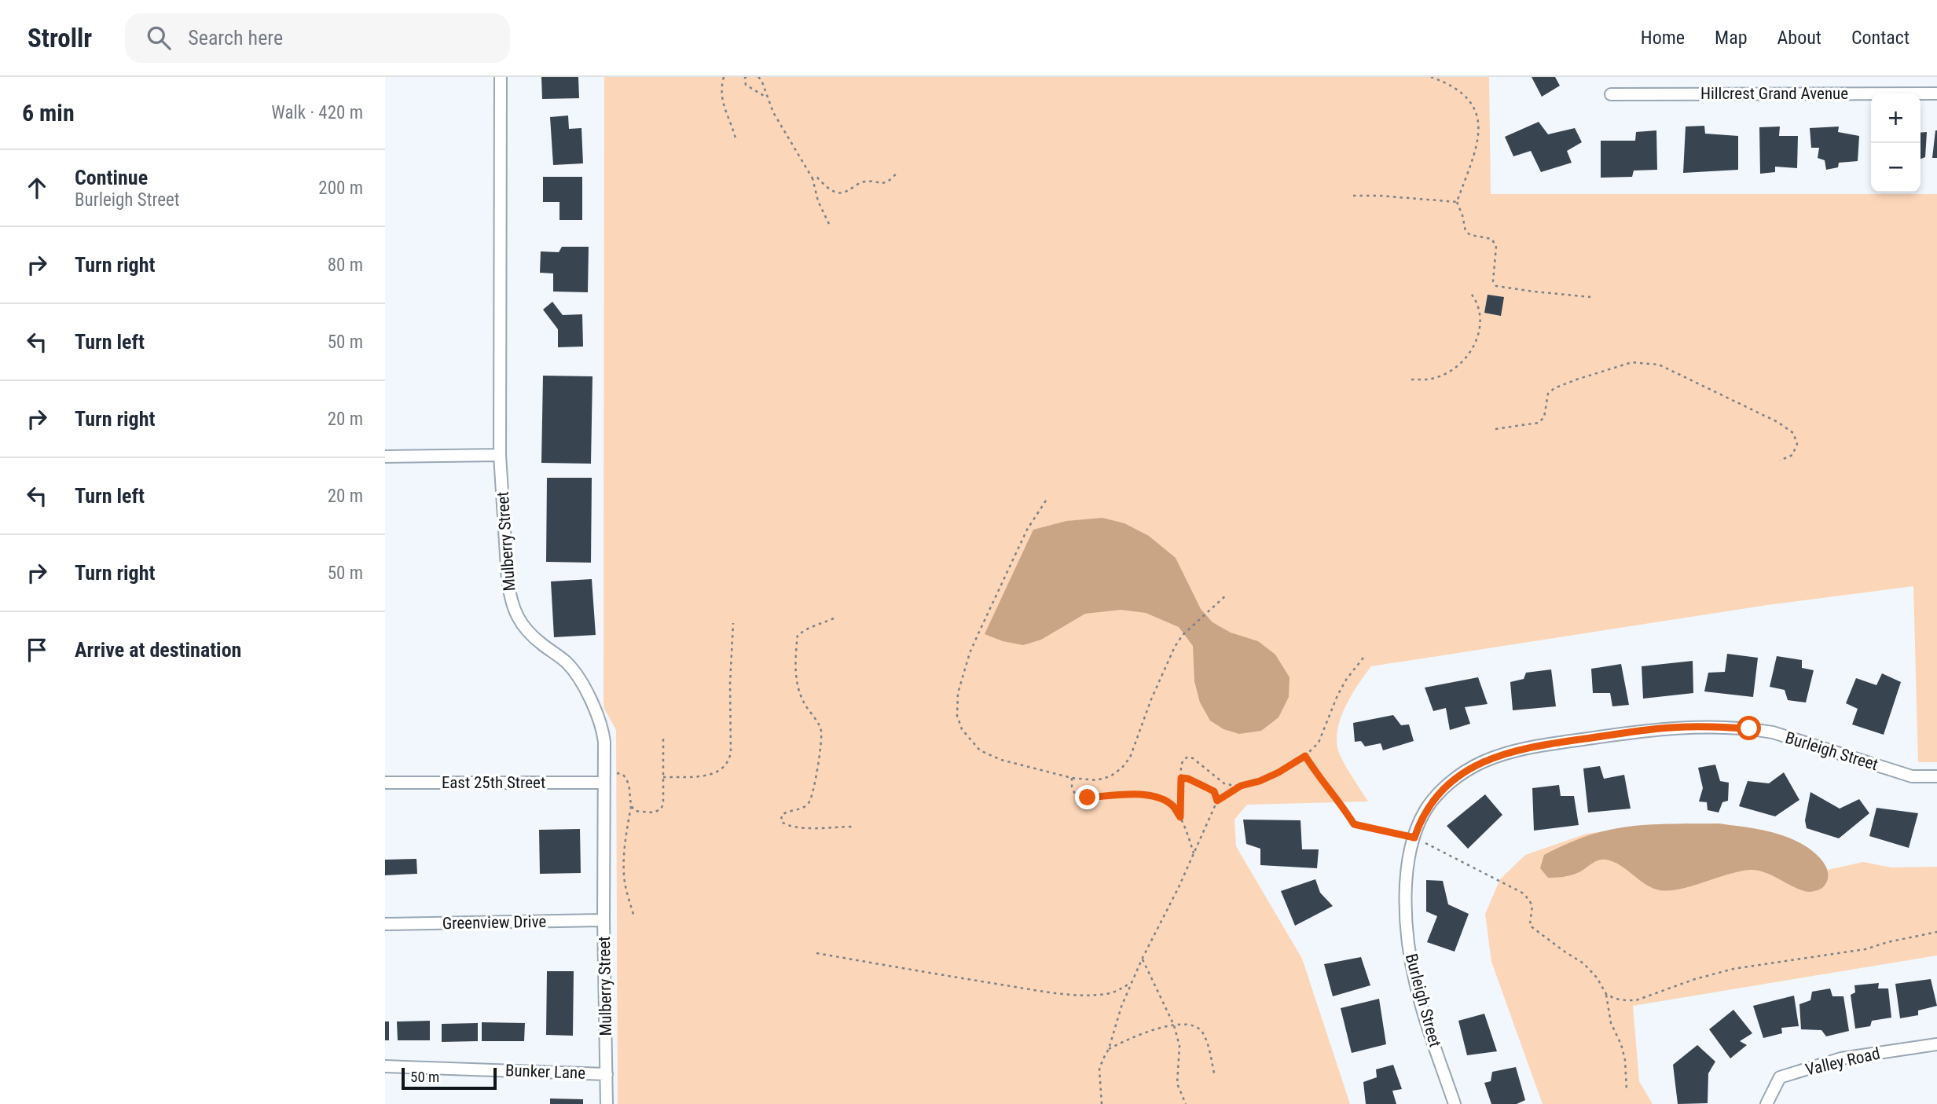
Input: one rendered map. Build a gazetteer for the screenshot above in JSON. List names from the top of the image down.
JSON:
{
  "streets": {
    "street": [
      "Hillcrest Grand Avenue",
      "Mulberry Street",
      "Burleigh Street",
      "East 25th Street",
      "Greenview Drive",
      "Valley Road",
      "Bunker Lane"
    ]
  },
  "crossings": [
    ["Mulberry Street", "East 25th Street"],
    ["Mulberry Street", "Greenview Drive"],
    ["Mulberry Street", "Bunker Lane"]
  ],
  "scale_bar": "50 m",
  "page": {
    "header": "Strollr",
    "search": "Search here",
    "nav": [
      "Home",
      "Map",
      "About",
      "Contact"
    ],
    "heading": ["6 min", "Walk · 420 m"],
    "map_buttons": ["+", "−"],
    "list": [
      ["Continue", "Burleigh Street", "200 m"],
      ["Turn right", "80 m"],
      ["Turn left", "50 m"],
      ["Turn right", "20 m"],
      ["Turn left", "20 m"],
      ["Turn right", "50 m"],
      "Arrive at destination"
    ],
    "scale": "50 m"
  }
}
